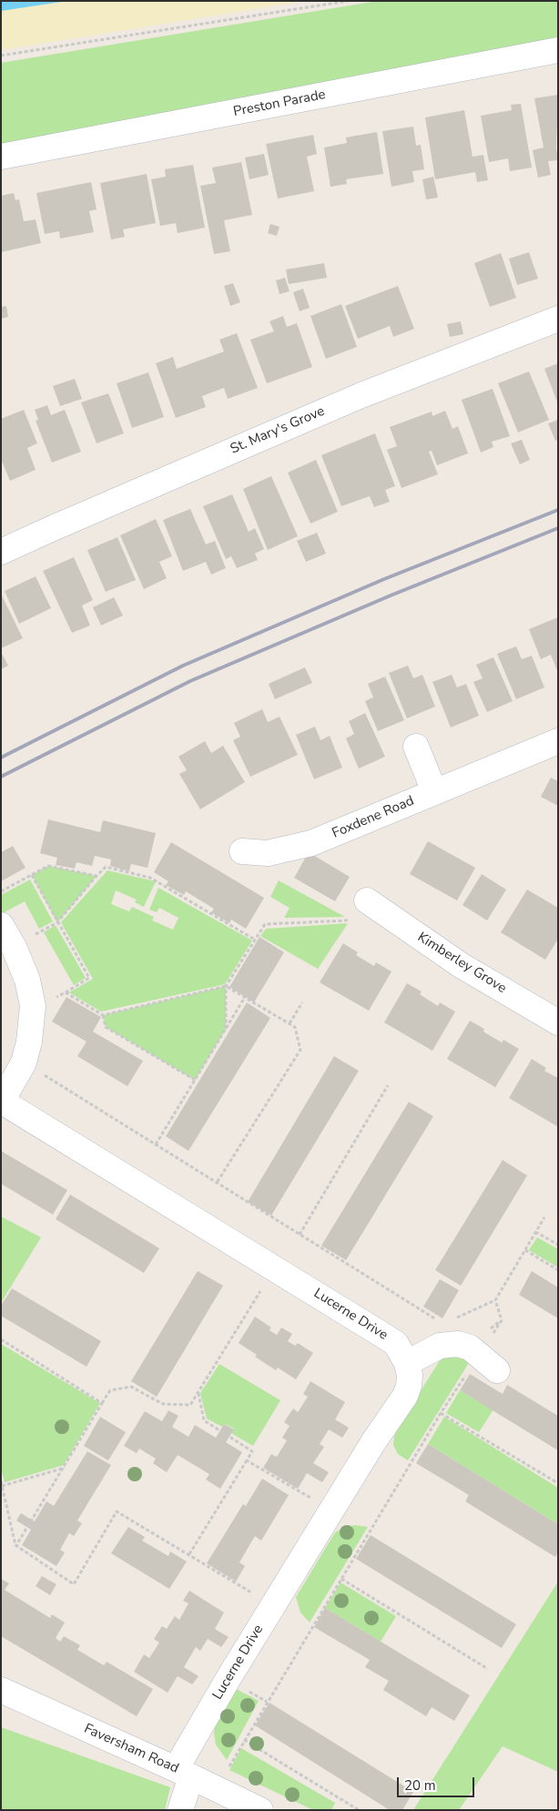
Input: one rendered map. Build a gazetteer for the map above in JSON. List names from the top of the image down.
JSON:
{
  "streets": {
    "street": [
      "Preston Parade",
      "St. Mary's Grove",
      "Foxdene Road",
      "Kimberley Grove",
      "Lucerne Drive",
      "Faversham Road"
    ]
  },
  "crossings": [
    ["Lucerne Drive", "Faversham Road"]
  ],
  "scale_bar": "20 m"
}
